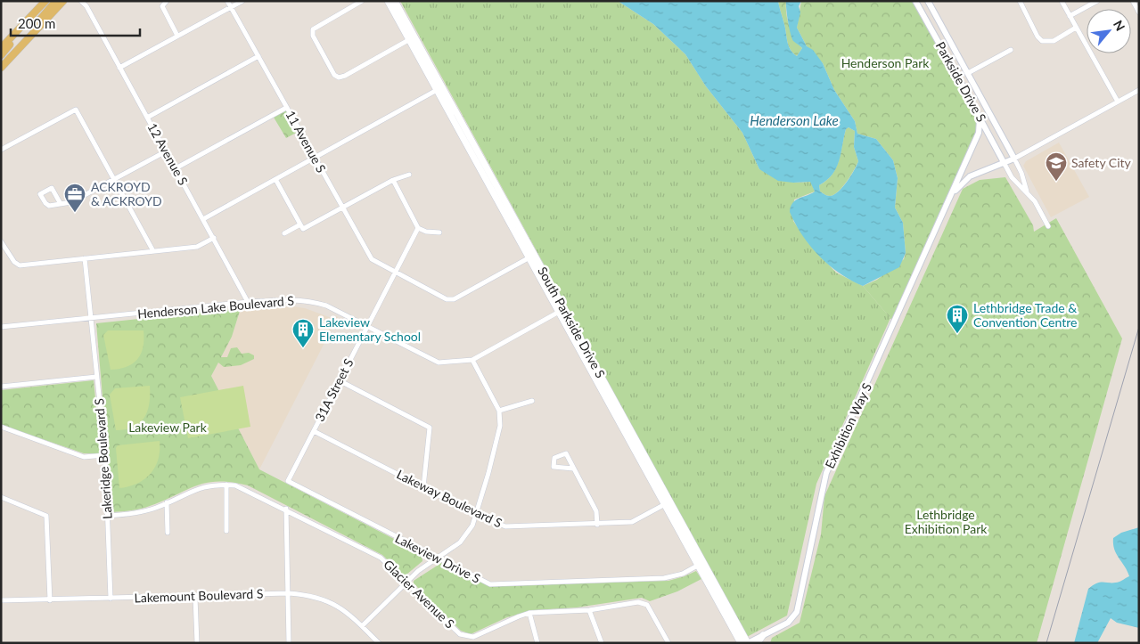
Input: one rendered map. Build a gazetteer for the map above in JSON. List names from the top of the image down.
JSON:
{
  "streets": {
    "main road": ["South Parkside Drive S"],
    "street": [
      "Parkside Drive S",
      "11 Avenue S",
      "12 Avenue S",
      "Henderson Lake Boulevard S",
      "31A Street S",
      "Exhibition Way S",
      "Lakeridge Boulevard S",
      "Lakeway Boulevard S",
      "Lakeview Drive S",
      "Glacier Avenue S",
      "Lakemount Boulevard S"
    ]
  },
  "crossings": [
    ["11 Avenue S", "South Parkside Drive S"],
    ["11 Avenue S", "31A Street S"],
    ["12 Avenue S", "Henderson Lake Boulevard S"],
    ["Henderson Lake Boulevard S", "South Parkside Drive S"],
    ["Henderson Lake Boulevard S", "31A Street S"],
    ["Henderson Lake Boulevard S", "Lakeridge Boulevard S"],
    ["South Parkside Drive S", "Exhibition Way S"],
    ["South Parkside Drive S", "Lakeway Boulevard S"],
    ["South Parkside Drive S", "Lakeview Drive S"],
    ["31A Street S", "Lakeway Boulevard S"],
    ["31A Street S", "Lakeview Drive S"],
    ["Lakeridge Boulevard S", "Glacier Avenue S"],
    ["Lakeridge Boulevard S", "Lakemount Boulevard S"]
  ],
  "water": ["Henderson Lake"],
  "parks": ["Henderson Park", "Lakeview Park", "Lethbridge Exhibition Park"],
  "places": {
    "school or university": ["Safety City"],
    "office": ["ACKROYD & ACKROYD"],
    "building": ["Lethbridge Trade & Convention Centre", "Lakeview Elementary School"]
  },
  "scale_bar": "200 m",
  "north": "top right"
}
